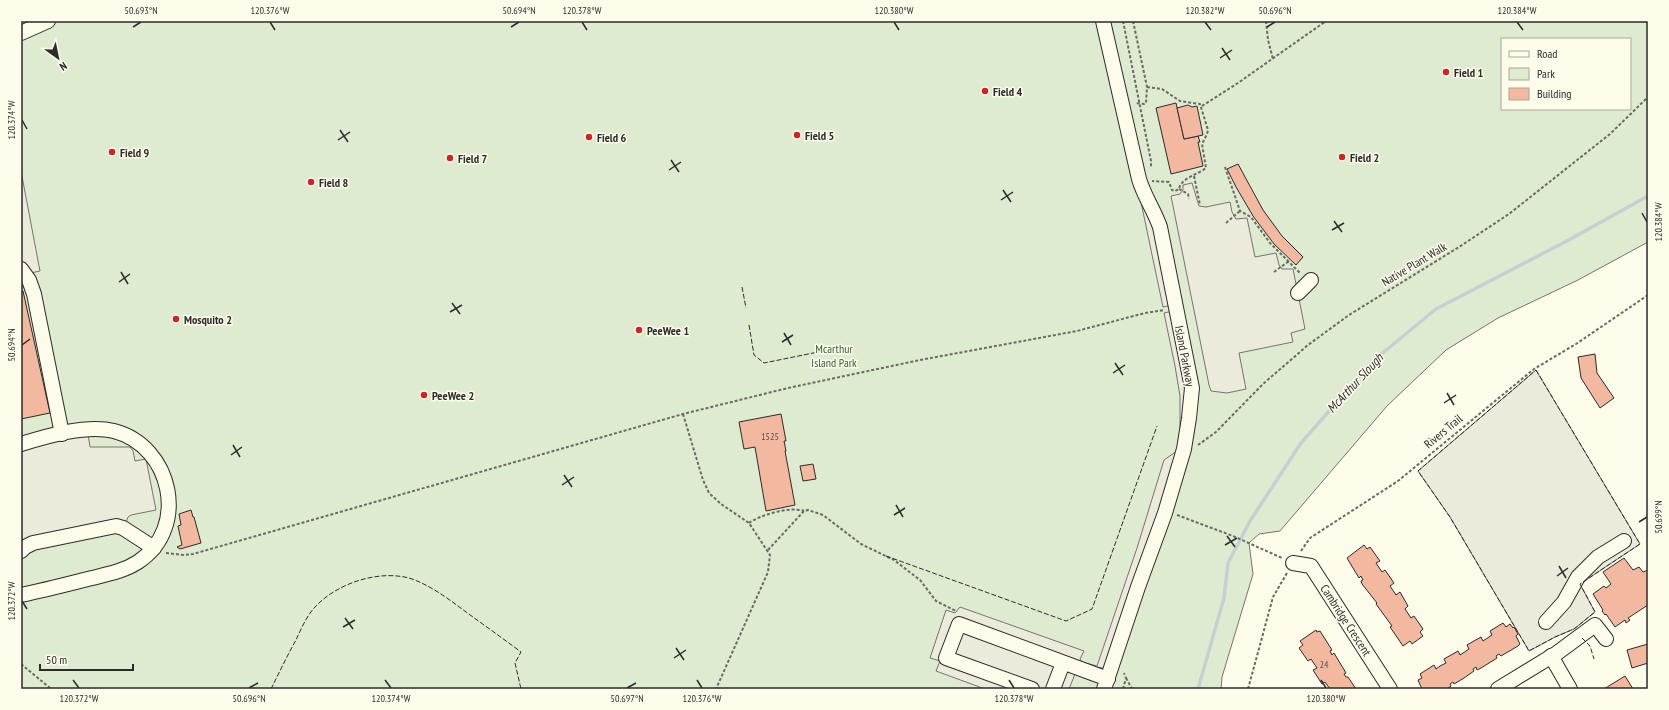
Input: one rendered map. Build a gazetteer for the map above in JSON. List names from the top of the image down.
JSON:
{
  "streets": {
    "street": ["Island Parkway", "Cambridge Crescent"],
    "path": ["Native Plant Walk", "Rivers Trail"]
  },
  "crossings": [
    ["Rivers Trail", "Cambridge Crescent"]
  ],
  "water": ["McArthur Slough"],
  "parks": ["Mcarthur Island Park"],
  "places": [
    "Field 1",
    "Field 4",
    "Field 5",
    "Field 6",
    "Field 9",
    "Field 2",
    "Field 7",
    "Field 8",
    "Mosquito 2",
    "PeeWee 1",
    "PeeWee 2"
  ],
  "house_numbers": ["1525", "24"],
  "legend": ["Road", "Park", "Building"],
  "scale_bar": "50 m",
  "north": "bottom right",
  "coordinates": [
    "50.693°N",
    "120.376°W",
    "50.694°N",
    "120.378°W",
    "120.380°W",
    "120.382°W",
    "50.696°N",
    "120.384°W",
    "120.374°W",
    "50.699°N",
    "120.372°W",
    "50.697°N"
  ]
}
